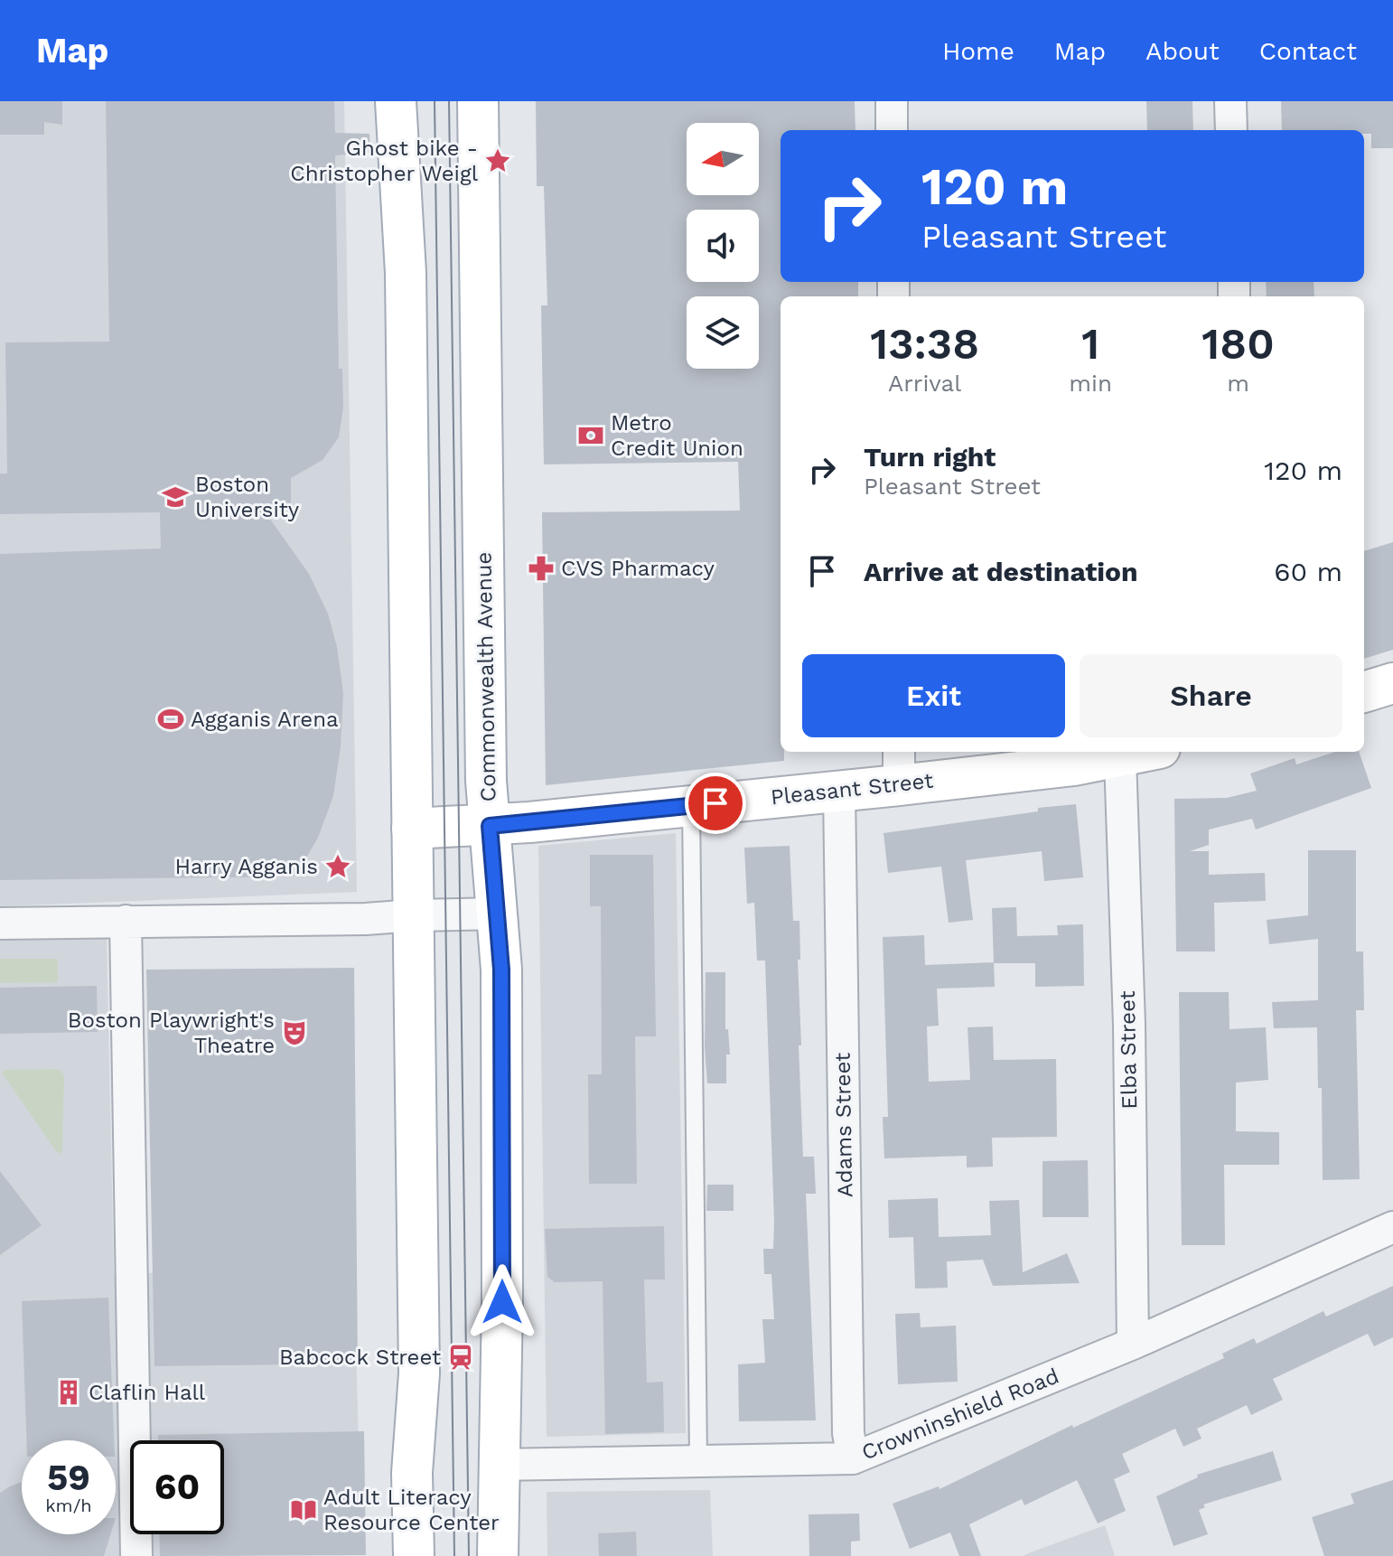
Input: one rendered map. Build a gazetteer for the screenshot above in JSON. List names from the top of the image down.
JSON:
{
  "streets": {
    "main road": ["Commonwealth Avenue", "Pleasant Street"],
    "street": ["Elba Street", "Adams Street", "Crowninshield Road"]
  },
  "crossings": [
    ["Commonwealth Avenue", "Pleasant Street"],
    ["Commonwealth Avenue", "Crowninshield Road"],
    ["Pleasant Street", "Elba Street"],
    ["Pleasant Street", "Adams Street"],
    ["Elba Street", "Crowninshield Road"],
    ["Adams Street", "Crowninshield Road"]
  ],
  "places": {
    "place": ["Ghost bike - Christopher Weigl", "Harry Agganis"],
    "bank": ["Metro Credit Union"],
    "school or university": ["Boston University"],
    "pharmacy": ["CVS Pharmacy"],
    "sports": ["Agganis Arena"],
    "theatre": ["Boston Playwright's Theatre"],
    "station": ["Babcock Street"],
    "building": ["Claflin Hall"],
    "library": ["Adult Literacy Resource Center"]
  },
  "north": "left",
  "page": {
    "header": "Map",
    "nav": [
      "Home",
      "Map",
      "About",
      "Contact"
    ],
    "turn": ["120 m", "Pleasant Street"],
    "eta": [
      "13:38",
      "Arrival",
      "1",
      "min",
      "180",
      "m"
    ],
    "list": [
      {
        "name": "Turn right",
        "note": "Pleasant Street",
        "value": "120 m"
      },
      {
        "name": "Arrive at destination",
        "value": "60 m"
      }
    ],
    "buttons": ["Exit", "Share"],
    "speed": "59 km/h",
    "limit": "60"
  }
}
